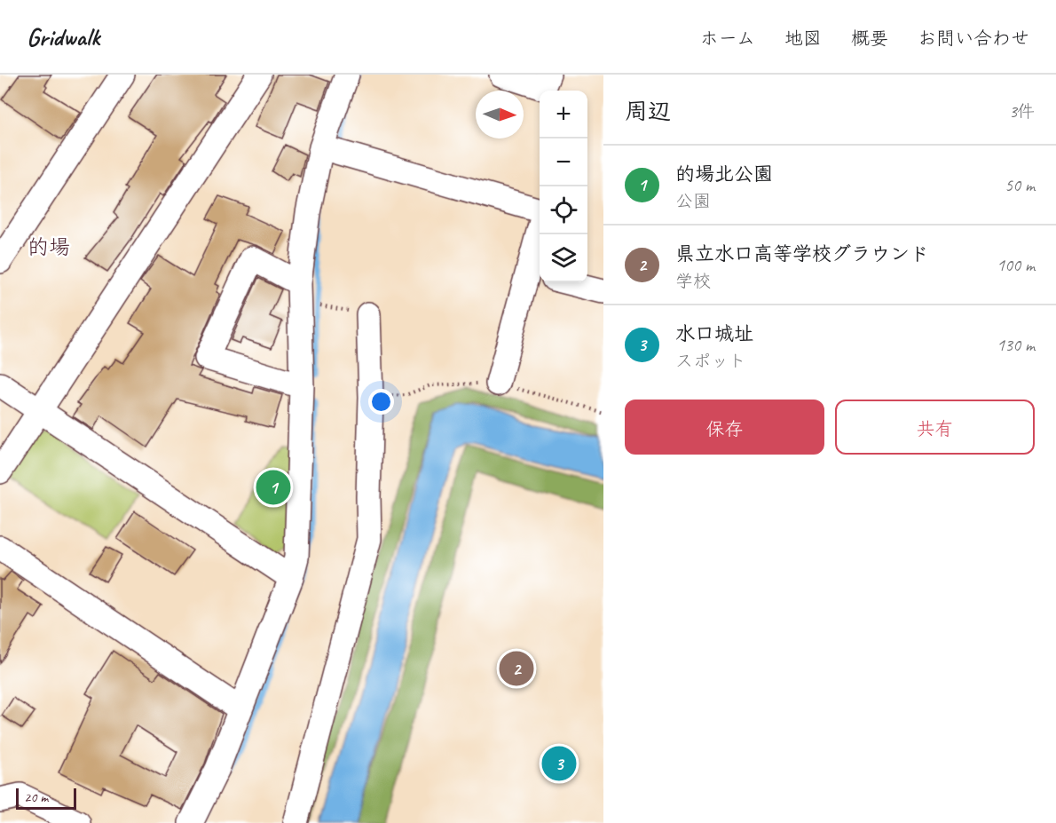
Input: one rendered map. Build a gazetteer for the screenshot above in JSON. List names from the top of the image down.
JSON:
{
  "districts": ["的場"],
  "scale_bar": "20 m",
  "north": "right",
  "page": {
    "header": "Gridwalk",
    "nav": [
      "ホーム",
      "地図",
      "概要",
      "お問い合わせ"
    ],
    "heading": ["周辺", "3件"],
    "map_buttons": ["+", "−"],
    "list": [
      {
        "mark": "1",
        "name": "的場北公園",
        "note": "公園",
        "value": "50 m"
      },
      {
        "mark": "2",
        "name": "県立水口高等学校グラウンド",
        "note": "学校",
        "value": "100 m"
      },
      {
        "mark": "3",
        "name": "水口城址",
        "note": "スポット",
        "value": "130 m"
      }
    ],
    "buttons": ["保存", "共有"],
    "pins": ["1", "2", "3"],
    "scale": "20 m"
  }
}
